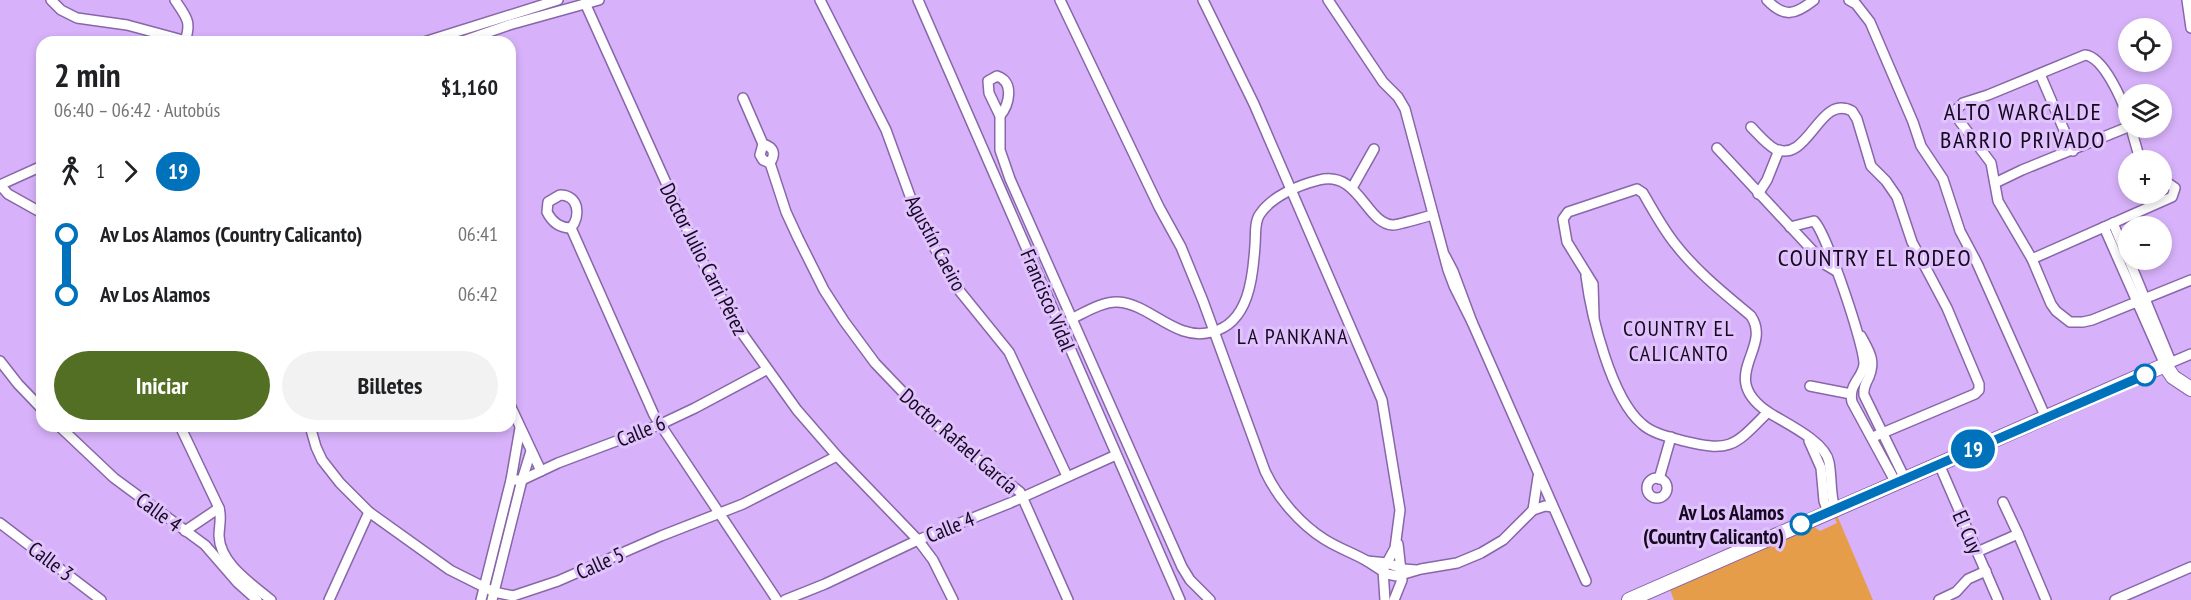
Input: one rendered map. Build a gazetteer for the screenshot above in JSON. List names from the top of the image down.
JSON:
{
  "streets": {
    "street": [
      "Agustín Caeiro",
      "Doctor Julio Carri Pérez",
      "Francisco Vidal",
      "Calle 6",
      "Doctor Rafael García",
      "Calle 4",
      "El Cuy",
      "Calle 3",
      "Calle 5"
    ]
  },
  "crossings": [
    ["Agustín Caeiro", "Calle 4"],
    ["Doctor Julio Carri Pérez", "Calle 6"],
    ["Doctor Julio Carri Pérez", "Calle 4"],
    ["Doctor Julio Carri Pérez", "Calle 5"],
    ["Francisco Vidal", "Calle 4"],
    ["Doctor Rafael García", "Calle 4"]
  ],
  "districts": [
    "ALTO WARCALDE BARRIO PRIVADO",
    "COUNTRY EL RODEO",
    "COUNTRY EL CALICANTO",
    "LA PANKANA"
  ],
  "places": ["Av Los Alamos (Country Calicanto)"],
  "lines": ["bus line 19"],
  "page": {
    "on_map": "19",
    "map_buttons": ["+", "−"],
    "heading": ["2 min", "06:40 – 06:42 · Autobús", "$1,160"],
    "legs": ["1", "19"],
    "list": [
      {
        "name": "Av Los Alamos (Country Calicanto)",
        "value": "06:41"
      },
      {
        "name": "Av Los Alamos",
        "value": "06:42"
      }
    ],
    "buttons": ["Iniciar", "Billetes"]
  }
}
